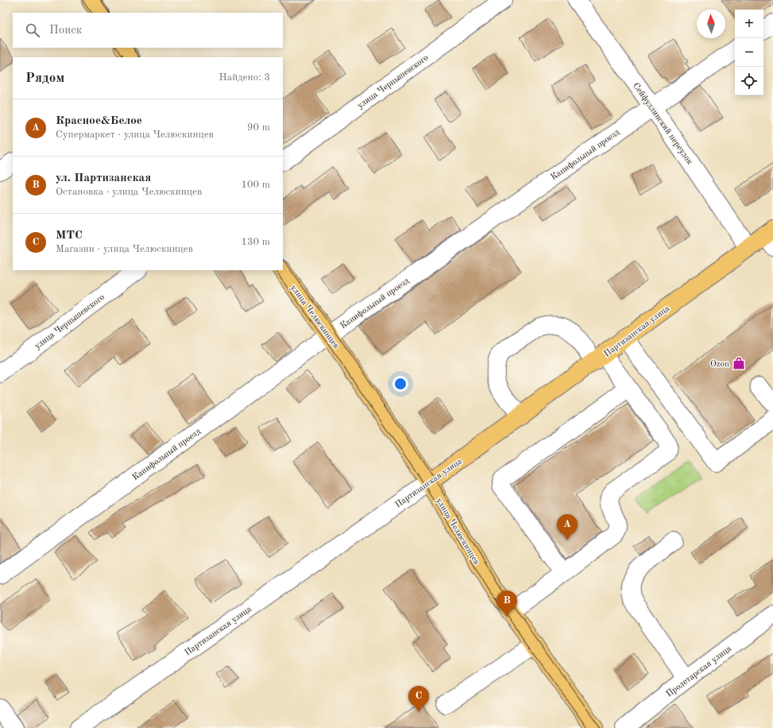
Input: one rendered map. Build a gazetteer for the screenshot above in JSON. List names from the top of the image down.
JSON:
{
  "streets": {
    "main road": ["улица Челюскинцев", "Партизанская улица"],
    "street": [
      "улица Чернышевского",
      "Сейфуллинский переулок",
      "Канифольный проезд",
      "Пролетарская улица"
    ]
  },
  "crossings": [
    ["Сейфуллинский переулок", "Канифольный проезд"],
    ["Сейфуллинский переулок", "Партизанская улица"],
    ["Канифольный проезд", "улица Челюскинцев"],
    ["улица Челюскинцев", "Партизанская улица"]
  ],
  "places": {
    "shop": ["Ozon"]
  },
  "north": "top",
  "page": {
    "map_buttons": ["+", "−"],
    "search": "Поиск",
    "heading": ["Рядом", "Найдено: 3"],
    "list": [
      {
        "mark": "A",
        "name": "Красное&Белое",
        "note": "Супермаркет · улица Челюскинцев",
        "value": "90 m"
      },
      {
        "mark": "B",
        "name": "ул. Партизанская",
        "note": "Остановка · улица Челюскинцев",
        "value": "100 m"
      },
      {
        "mark": "C",
        "name": "МТС",
        "note": "Магазин · улица Челюскинцев",
        "value": "130 m"
      }
    ],
    "pins": ["A", "B", "C"]
  }
}
